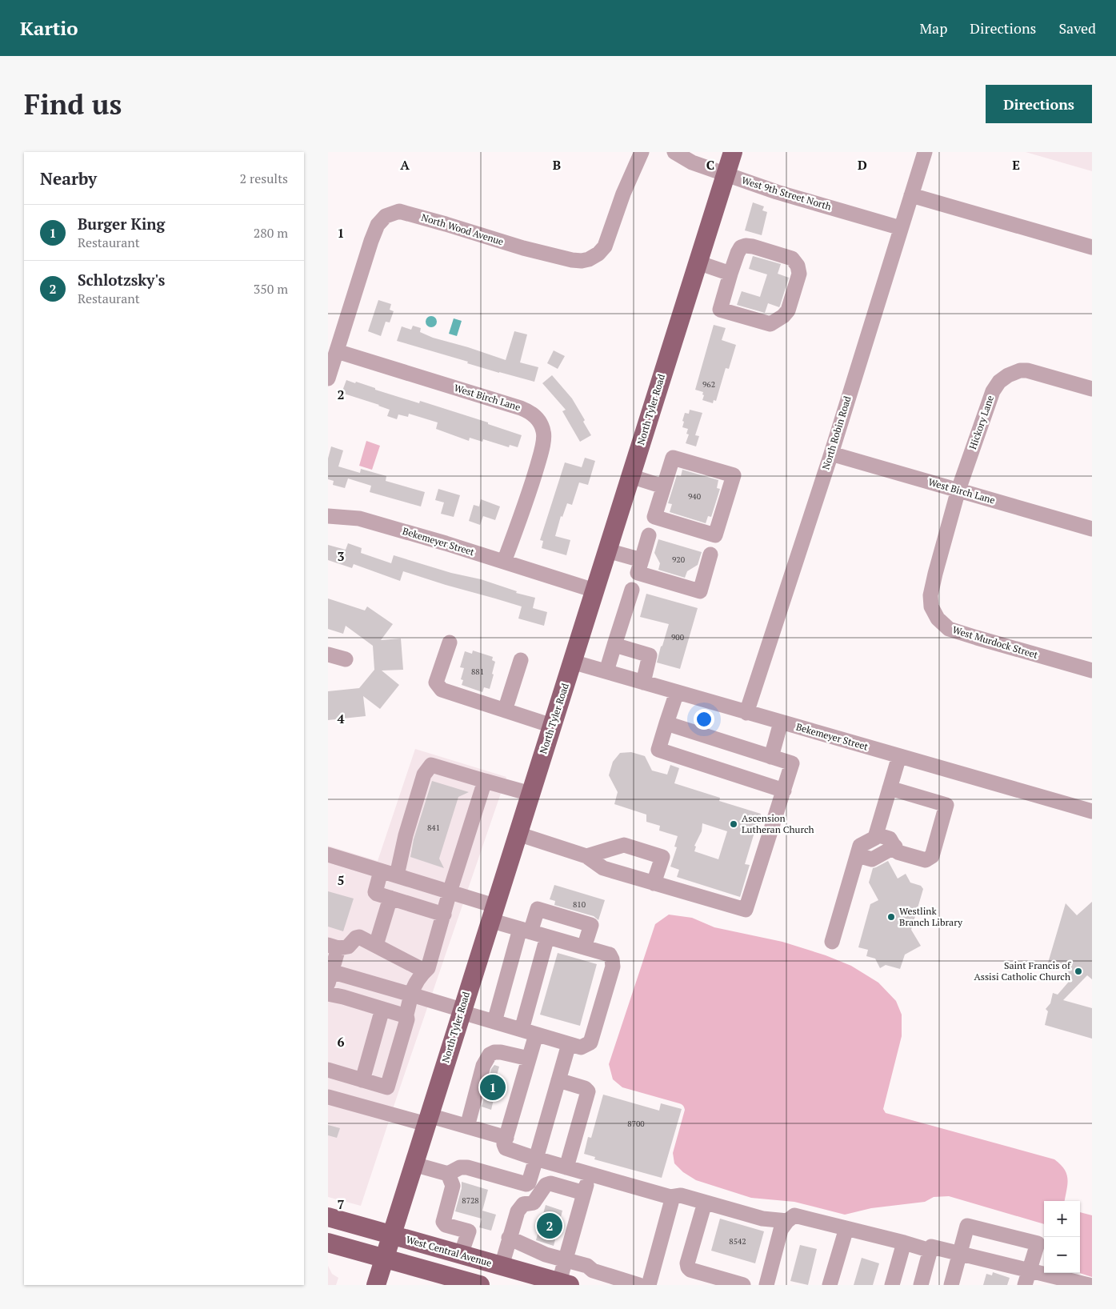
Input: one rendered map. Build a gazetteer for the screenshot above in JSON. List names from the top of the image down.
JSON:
{
  "streets": {
    "main road": ["North Tyler Road", "West Central Avenue"],
    "street": [
      "West 9th Street North",
      "North Wood Avenue",
      "West Birch Lane",
      "Hickory Lane",
      "North Robin Road",
      "Bekemeyer Street",
      "West Murdock Street"
    ]
  },
  "crossings": [
    ["West 9th Street North", "North Tyler Road"],
    ["West 9th Street North", "North Robin Road"],
    ["North Wood Avenue", "West Birch Lane"],
    ["West Birch Lane", "Hickory Lane"],
    ["West Birch Lane", "North Robin Road"],
    ["West Birch Lane", "Bekemeyer Street"],
    ["West Birch Lane", "West Murdock Street"],
    ["North Tyler Road", "Bekemeyer Street"],
    ["North Tyler Road", "West Central Avenue"],
    ["Hickory Lane", "West Murdock Street"],
    ["North Robin Road", "Bekemeyer Street"]
  ],
  "places": ["Ascension Lutheran Church", "Westlink Branch Library", "Saint Francis of Assisi Catholic Church"],
  "house_numbers": [
    "962",
    "940",
    "920",
    "900",
    "881",
    "841",
    "810",
    "8700",
    "8728",
    "8542"
  ],
  "page": {
    "header": "Kartio",
    "nav": ["Map", "Directions", "Saved"],
    "buttons": "Directions",
    "title": "Find us",
    "heading": ["Nearby", "2 results"],
    "list": [
      {
        "mark": "1",
        "name": "Burger King",
        "note": "Restaurant",
        "value": "280 m"
      },
      {
        "mark": "2",
        "name": "Schlotzsky's",
        "note": "Restaurant",
        "value": "350 m"
      }
    ],
    "pins": ["1", "2"],
    "map_buttons": ["+", "−"]
  },
  "grid": {
    "columns": [
      "A",
      "B",
      "C",
      "D",
      "E"
    ],
    "rows": [
      "1",
      "2",
      "3",
      "4",
      "5",
      "6",
      "7"
    ]
  }
}
